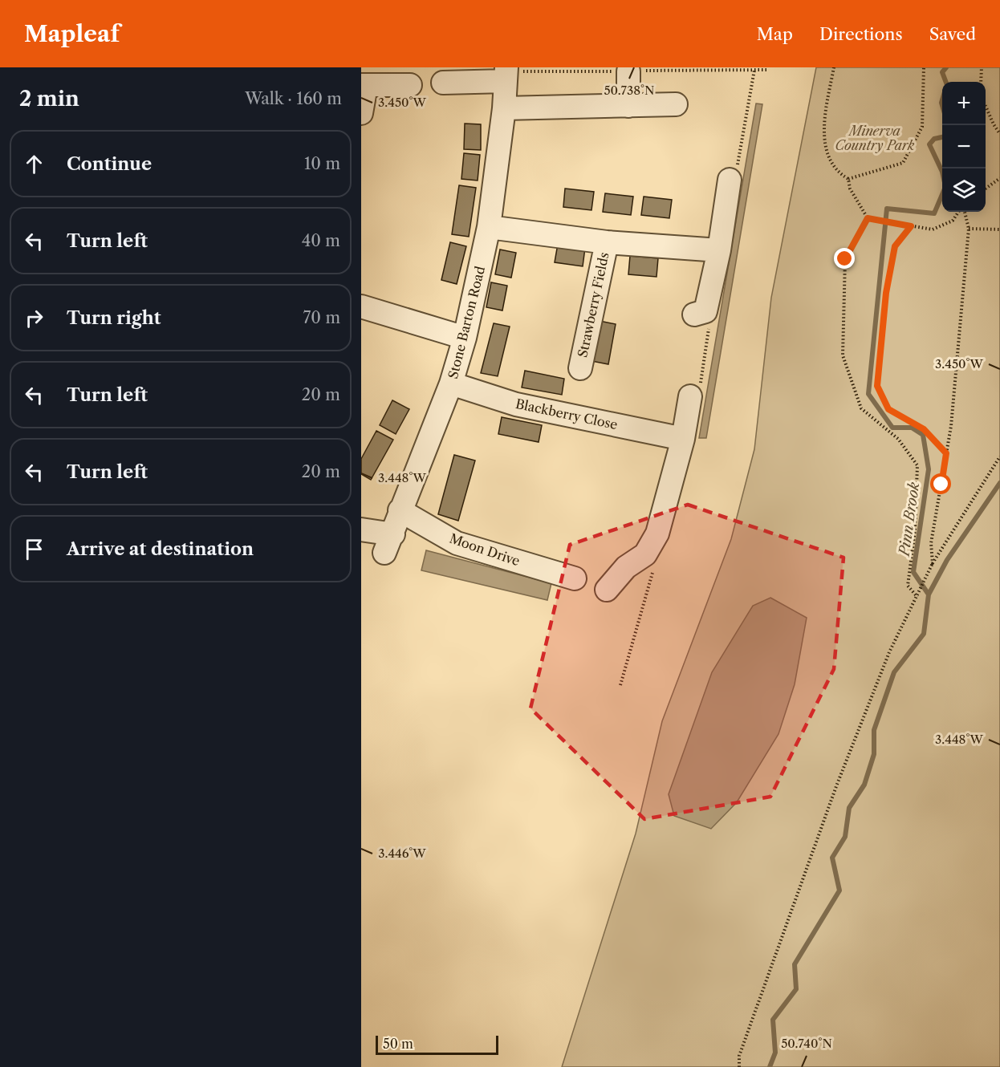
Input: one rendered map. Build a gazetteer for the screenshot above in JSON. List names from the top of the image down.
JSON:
{
  "streets": {
    "street": [
      "Strawberry Fields",
      "Stone Barton Road",
      "Blackberry Close",
      "Moon Drive"
    ]
  },
  "crossings": [
    ["Strawberry Fields", "Stone Barton Road"],
    ["Stone Barton Road", "Blackberry Close"],
    ["Stone Barton Road", "Moon Drive"]
  ],
  "water": ["Pinn Brook"],
  "parks": ["Minerva Country Park"],
  "scale_bar": "50 m",
  "page": {
    "header": "Mapleaf",
    "nav": ["Map", "Directions", "Saved"],
    "heading": ["2 min", "Walk · 160 m"],
    "map_buttons": ["+", "−"],
    "list": [
      ["Continue", "10 m"],
      ["Turn left", "40 m"],
      ["Turn right", "70 m"],
      ["Turn left", "20 m"],
      ["Turn left", "20 m"],
      "Arrive at destination"
    ],
    "scale": "50 m"
  },
  "coordinates": [
    "50.738°N",
    "3.450°W",
    "3.448°W",
    "3.446°W",
    "50.740°N"
  ]
}
